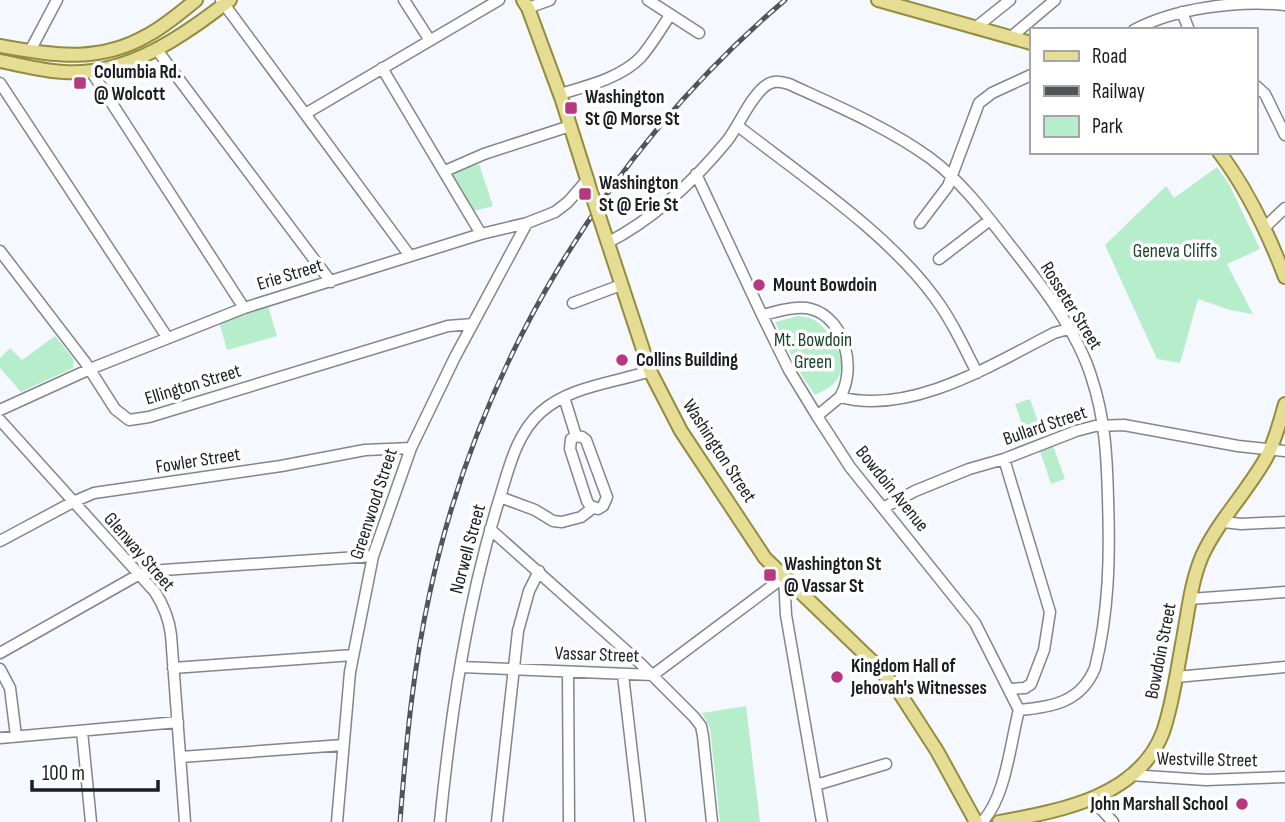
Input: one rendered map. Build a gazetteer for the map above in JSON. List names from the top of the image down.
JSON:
{
  "streets": {
    "main road": ["Washington Street", "Bowdoin Street"],
    "street": [
      "Erie Street",
      "Rosseter Street",
      "Ellington Street",
      "Bullard Street",
      "Fowler Street",
      "Bowdoin Avenue",
      "Greenwood Street",
      "Norwell Street",
      "Glenway Street",
      "Vassar Street",
      "Westville Street"
    ]
  },
  "crossings": [
    ["Erie Street", "Ellington Street"],
    ["Erie Street", "Washington Street"],
    ["Erie Street", "Greenwood Street"],
    ["Rosseter Street", "Bullard Street"],
    ["Rosseter Street", "Bowdoin Avenue"],
    ["Ellington Street", "Greenwood Street"],
    ["Bullard Street", "Bowdoin Avenue"],
    ["Bullard Street", "Bowdoin Street"],
    ["Washington Street", "Norwell Street"],
    ["Washington Street", "Vassar Street"],
    ["Fowler Street", "Greenwood Street"],
    ["Fowler Street", "Glenway Street"],
    ["Norwell Street", "Vassar Street"],
    ["Bowdoin Street", "Westville Street"]
  ],
  "parks": ["Geneva Cliffs", "Mt. Bowdoin Green"],
  "places": {
    "transit": [
      "Columbia Rd. @ Wolcott",
      "Washington St @ Morse St",
      "Washington St @ Erie St",
      "Washington St @ Vassar St"
    ],
    "other": [
      "Mount Bowdoin",
      "Collins Building",
      "Kingdom Hall of Jehovah's Witnesses",
      "John Marshall School"
    ]
  },
  "legend": ["Road", "Railway", "Park"],
  "scale_bar": "100 m"
}
